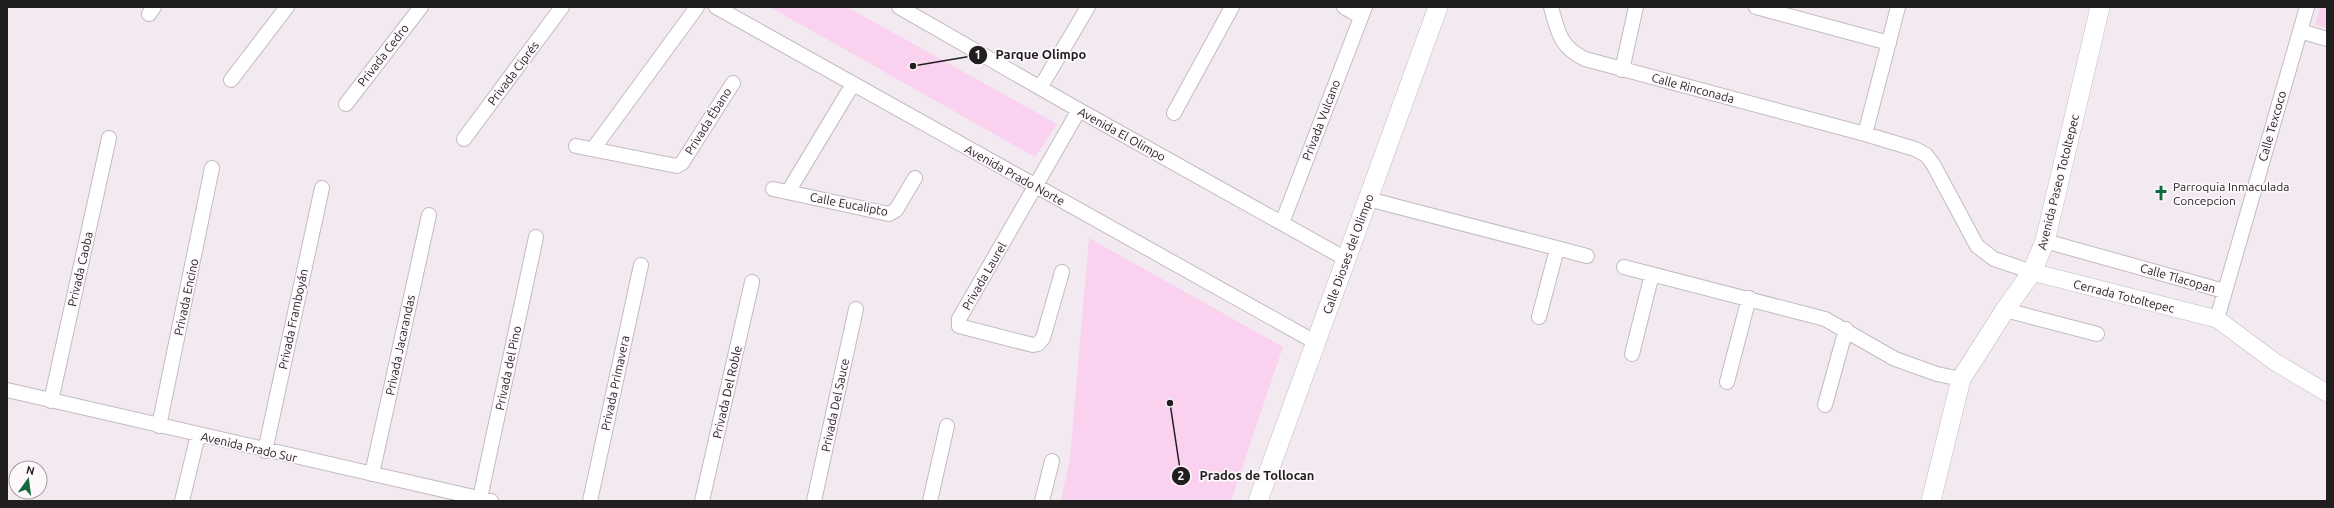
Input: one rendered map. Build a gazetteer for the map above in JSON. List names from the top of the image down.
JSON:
{
  "streets": {
    "main road": ["Avenida Paseo Totoltepec", "Calle Dioses del Olimpo"],
    "street": [
      "Privada Cedro",
      "Privada Ciprés",
      "Calle Rinconada",
      "Privada Vulcano",
      "Privada Ébano",
      "Calle Texcoco",
      "Avenida El Olimpo",
      "Avenida Prado Norte",
      "Calle Eucalipto",
      "Privada Caoba",
      "Privada Laurel",
      "Calle Tlacopan",
      "Cerrada Totoltepec",
      "Privada Encino",
      "Privada Framboyán",
      "Privada Jacarandas",
      "Privada del Pino",
      "Privada Primavera",
      "Privada Del Roble",
      "Privada Del Sauce",
      "Avenida Prado Sur"
    ]
  },
  "crossings": [
    ["Calle Rinconada", "Avenida Paseo Totoltepec"],
    ["Calle Rinconada", "Cerrada Totoltepec"],
    ["Privada Vulcano", "Avenida El Olimpo"],
    ["Calle Texcoco", "Calle Tlacopan"],
    ["Avenida El Olimpo", "Calle Dioses del Olimpo"],
    ["Avenida El Olimpo", "Privada Laurel"],
    ["Avenida Prado Norte", "Calle Dioses del Olimpo"],
    ["Avenida Prado Norte", "Privada Laurel"],
    ["Avenida Paseo Totoltepec", "Calle Tlacopan"],
    ["Avenida Paseo Totoltepec", "Cerrada Totoltepec"],
    ["Privada Caoba", "Avenida Prado Sur"],
    ["Calle Tlacopan", "Cerrada Totoltepec"],
    ["Privada Encino", "Avenida Prado Sur"],
    ["Privada Framboyán", "Avenida Prado Sur"],
    ["Privada Jacarandas", "Avenida Prado Sur"],
    ["Privada del Pino", "Avenida Prado Sur"]
  ],
  "places": {
    "other": ["Parque Olimpo", "Prados de Tollocan"],
    "church": ["Parroquia Inmaculada Concepcion"]
  },
  "north": "top"
}
